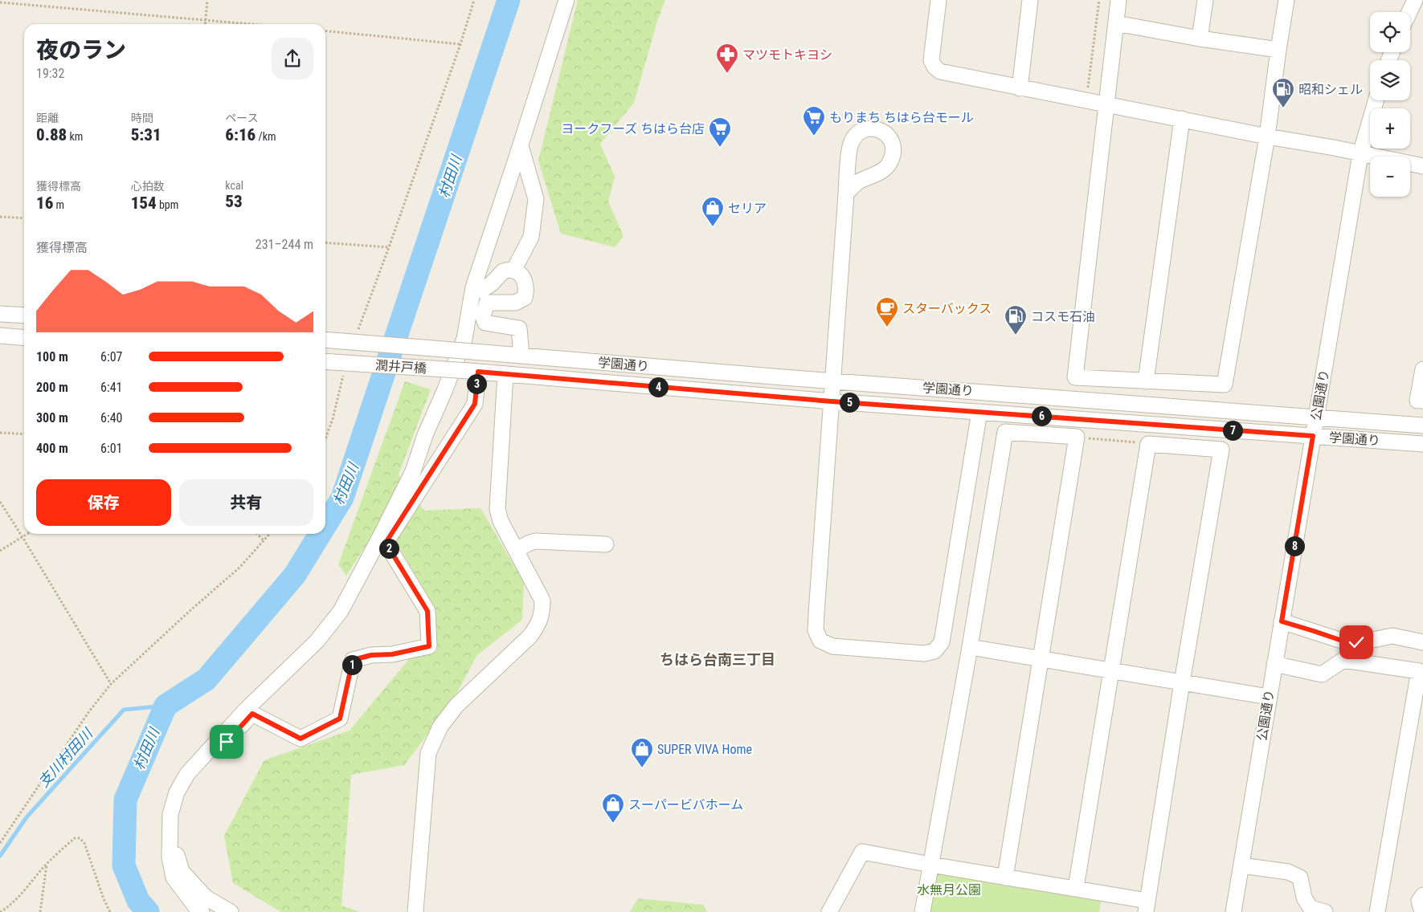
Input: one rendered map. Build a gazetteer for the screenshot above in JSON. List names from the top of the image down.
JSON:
{
  "streets": {
    "street": ["学園通り", "潤井戸橋", "公園通り"]
  },
  "crossings": [
    ["学園通り", "潤井戸橋"],
    ["学園通り", "公園通り"]
  ],
  "districts": ["ちはら台南三丁目"],
  "water": ["村田川", "支川村田川"],
  "parks": ["水無月公園"],
  "places": {
    "pharmacy": ["マツモトキヨシ"],
    "fuel station": ["昭和シェル", "コスモ石油"],
    "supermarket": ["もりまち ちはら台モール", "ヨークフーズ ちはら台店"],
    "shop": ["セリア", "SUPER VIVA Home", "スーパービバホーム"],
    "cafe": ["スターバックス"]
  },
  "page": {
    "map_buttons": ["+", "−"],
    "heading": ["夜のラン", "19:32"],
    "stats": [
      ["距離", "0.88 km"],
      ["時間", "5:31"],
      ["ペース", "6:16 /km"],
      ["獲得標高", "16 m"],
      ["心拍数", "154 bpm"],
      ["kcal", "53"]
    ],
    "chart": ["獲得標高", "231–244 m"],
    "list": [
      {
        "name": "100 m",
        "note": "6:07"
      },
      {
        "name": "200 m",
        "note": "6:41"
      },
      {
        "name": "300 m",
        "note": "6:40"
      },
      {
        "name": "400 m",
        "note": "6:01"
      }
    ],
    "pins": [
      "3",
      "4",
      "5",
      "6",
      "7",
      "8",
      "2",
      "1"
    ],
    "buttons": ["保存", "共有"]
  }
}
